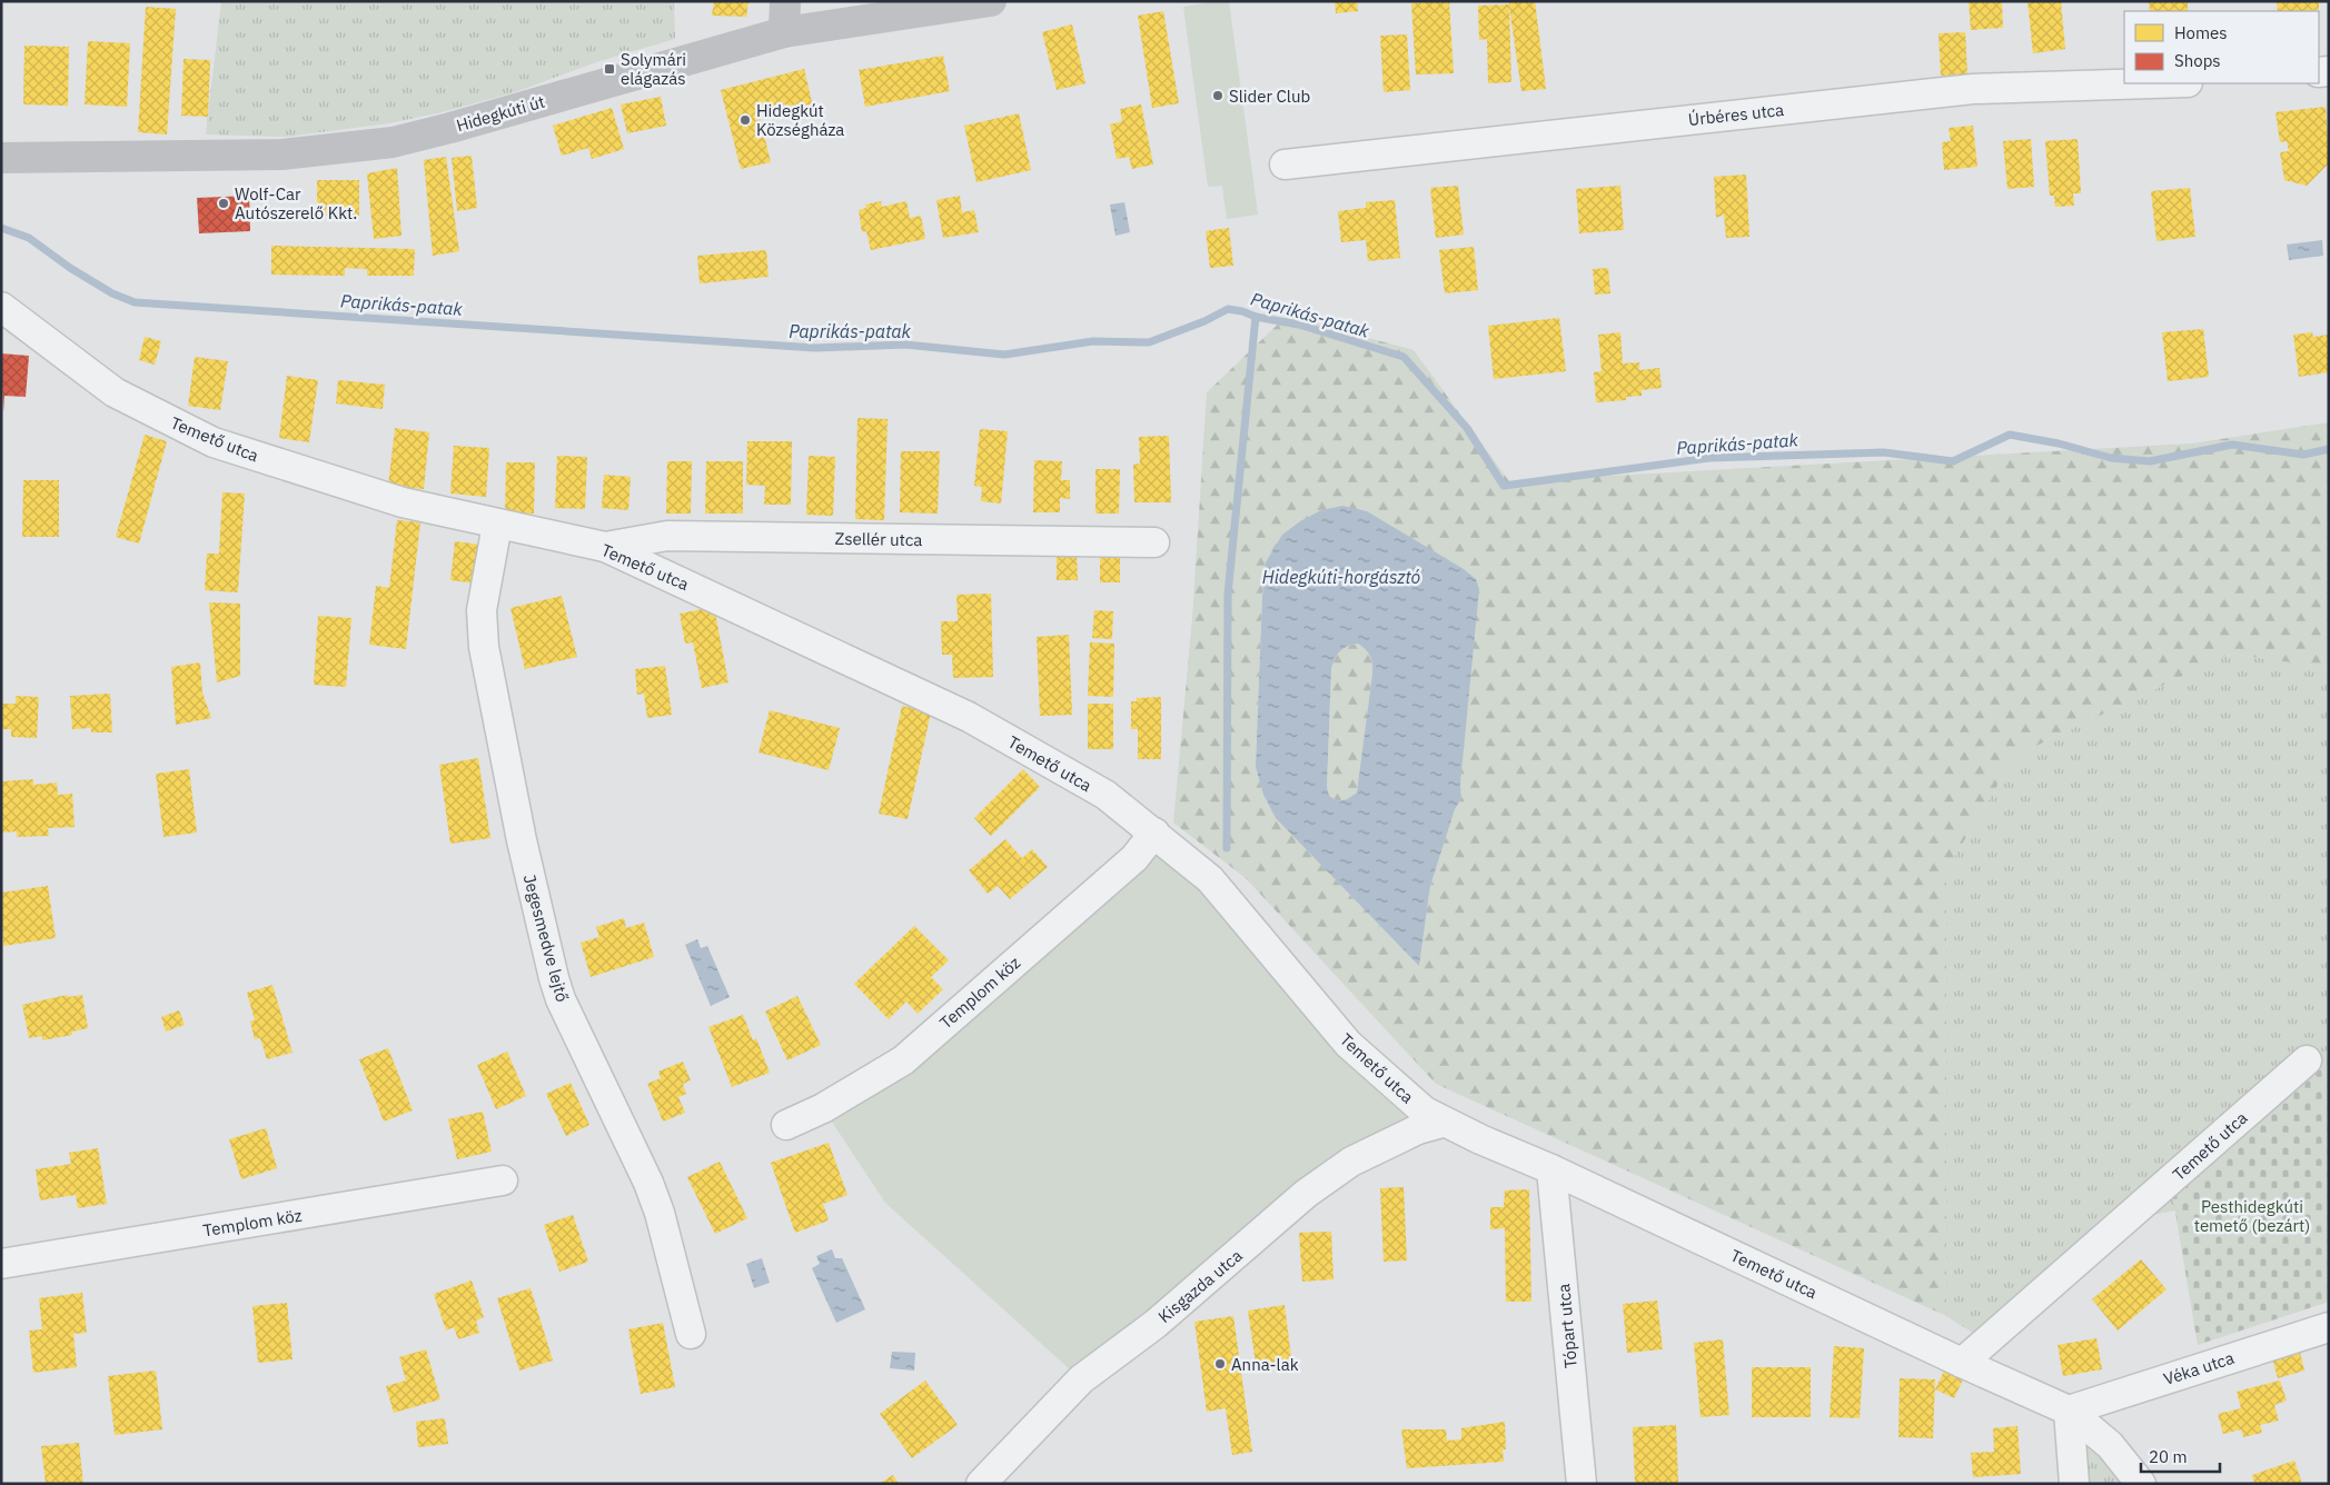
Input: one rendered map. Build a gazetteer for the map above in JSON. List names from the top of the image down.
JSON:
{
  "streets": {
    "main road": ["Hidegkúti út"],
    "street": [
      "Úrbéres utca",
      "Temető utca",
      "Zsellér utca",
      "Jegesmedve lejtő",
      "Templom köz",
      "Kisgazda utca",
      "Tópart utca",
      "Véka utca"
    ]
  },
  "crossings": [
    ["Temető utca", "Zsellér utca"],
    ["Temető utca", "Jegesmedve lejtő"],
    ["Temető utca", "Templom köz"],
    ["Temető utca", "Kisgazda utca"],
    ["Temető utca", "Tópart utca"],
    ["Temető utca", "Véka utca"]
  ],
  "water": ["Paprikás-patak", "Hidegkúti-horgásztó"],
  "parks": ["Pesthidegkúti temető (bezárt)"],
  "places": {
    "transit": ["Solymári elágazás"],
    "other": [
      "Slider Club",
      "Hidegkút Községháza",
      "Wolf-Car Autószerelő Kkt.",
      "Anna-lak"
    ]
  },
  "legend": ["Homes", "Shops"],
  "scale_bar": "20 m"
}
